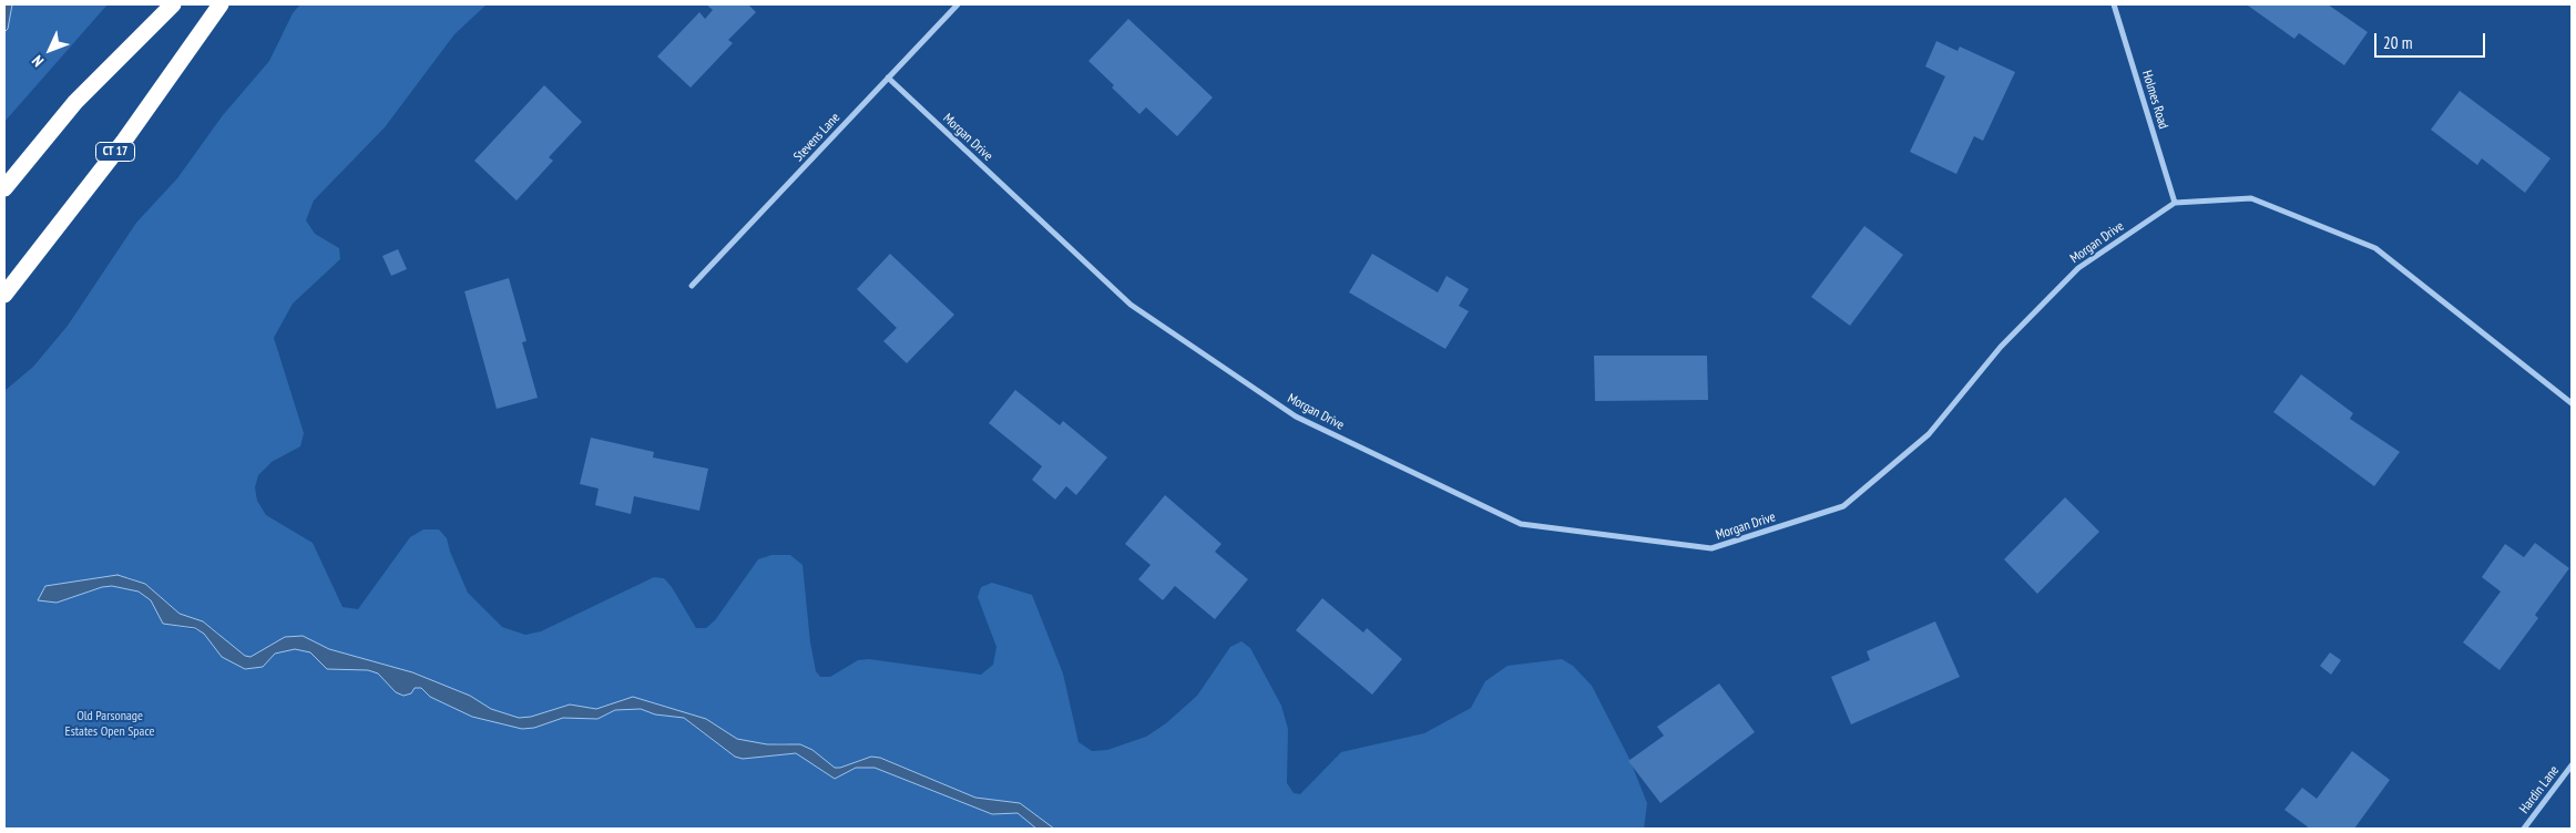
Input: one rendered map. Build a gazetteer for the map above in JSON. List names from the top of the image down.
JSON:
{
  "streets": {
    "highway": ["CT 17"],
    "street": [
      "Holmes Road",
      "Stevens Lane",
      "Morgan Drive",
      "Hardin Lane"
    ]
  },
  "crossings": [
    ["Holmes Road", "Morgan Drive"],
    ["Stevens Lane", "Morgan Drive"]
  ],
  "parks": ["Old Parsonage Estates Open Space"],
  "scale_bar": "20 m",
  "north": "bottom left"
}
